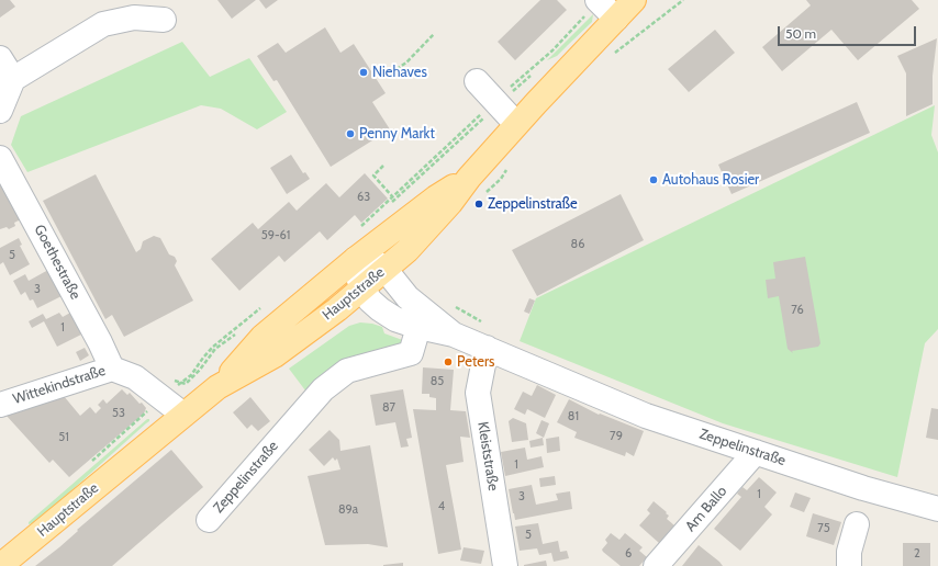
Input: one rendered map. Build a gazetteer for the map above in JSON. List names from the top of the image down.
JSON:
{
  "streets": {
    "main road": ["Hauptstraße"],
    "street": [
      "Goethestraße",
      "Wittekindstraße",
      "Zeppelinstraße",
      "Kleiststraße",
      "Am Ballo"
    ]
  },
  "crossings": [
    ["Goethestraße", "Wittekindstraße"],
    ["Hauptstraße", "Wittekindstraße"],
    ["Hauptstraße", "Zeppelinstraße"],
    ["Zeppelinstraße", "Kleiststraße"],
    ["Zeppelinstraße", "Am Ballo"]
  ],
  "places": [
    "Niehaves",
    "Penny Markt",
    "Autohaus Rosier",
    "Zeppelinstraße",
    "Peters"
  ],
  "house_numbers": [
    "63",
    "59-61",
    "86",
    "5",
    "3",
    "76",
    "1",
    "85",
    "87",
    "53",
    "81",
    "79",
    "51",
    "1",
    "1",
    "3",
    "4",
    "89a",
    "75",
    "5",
    "6",
    "2"
  ],
  "scale_bar": "50 m"
}
